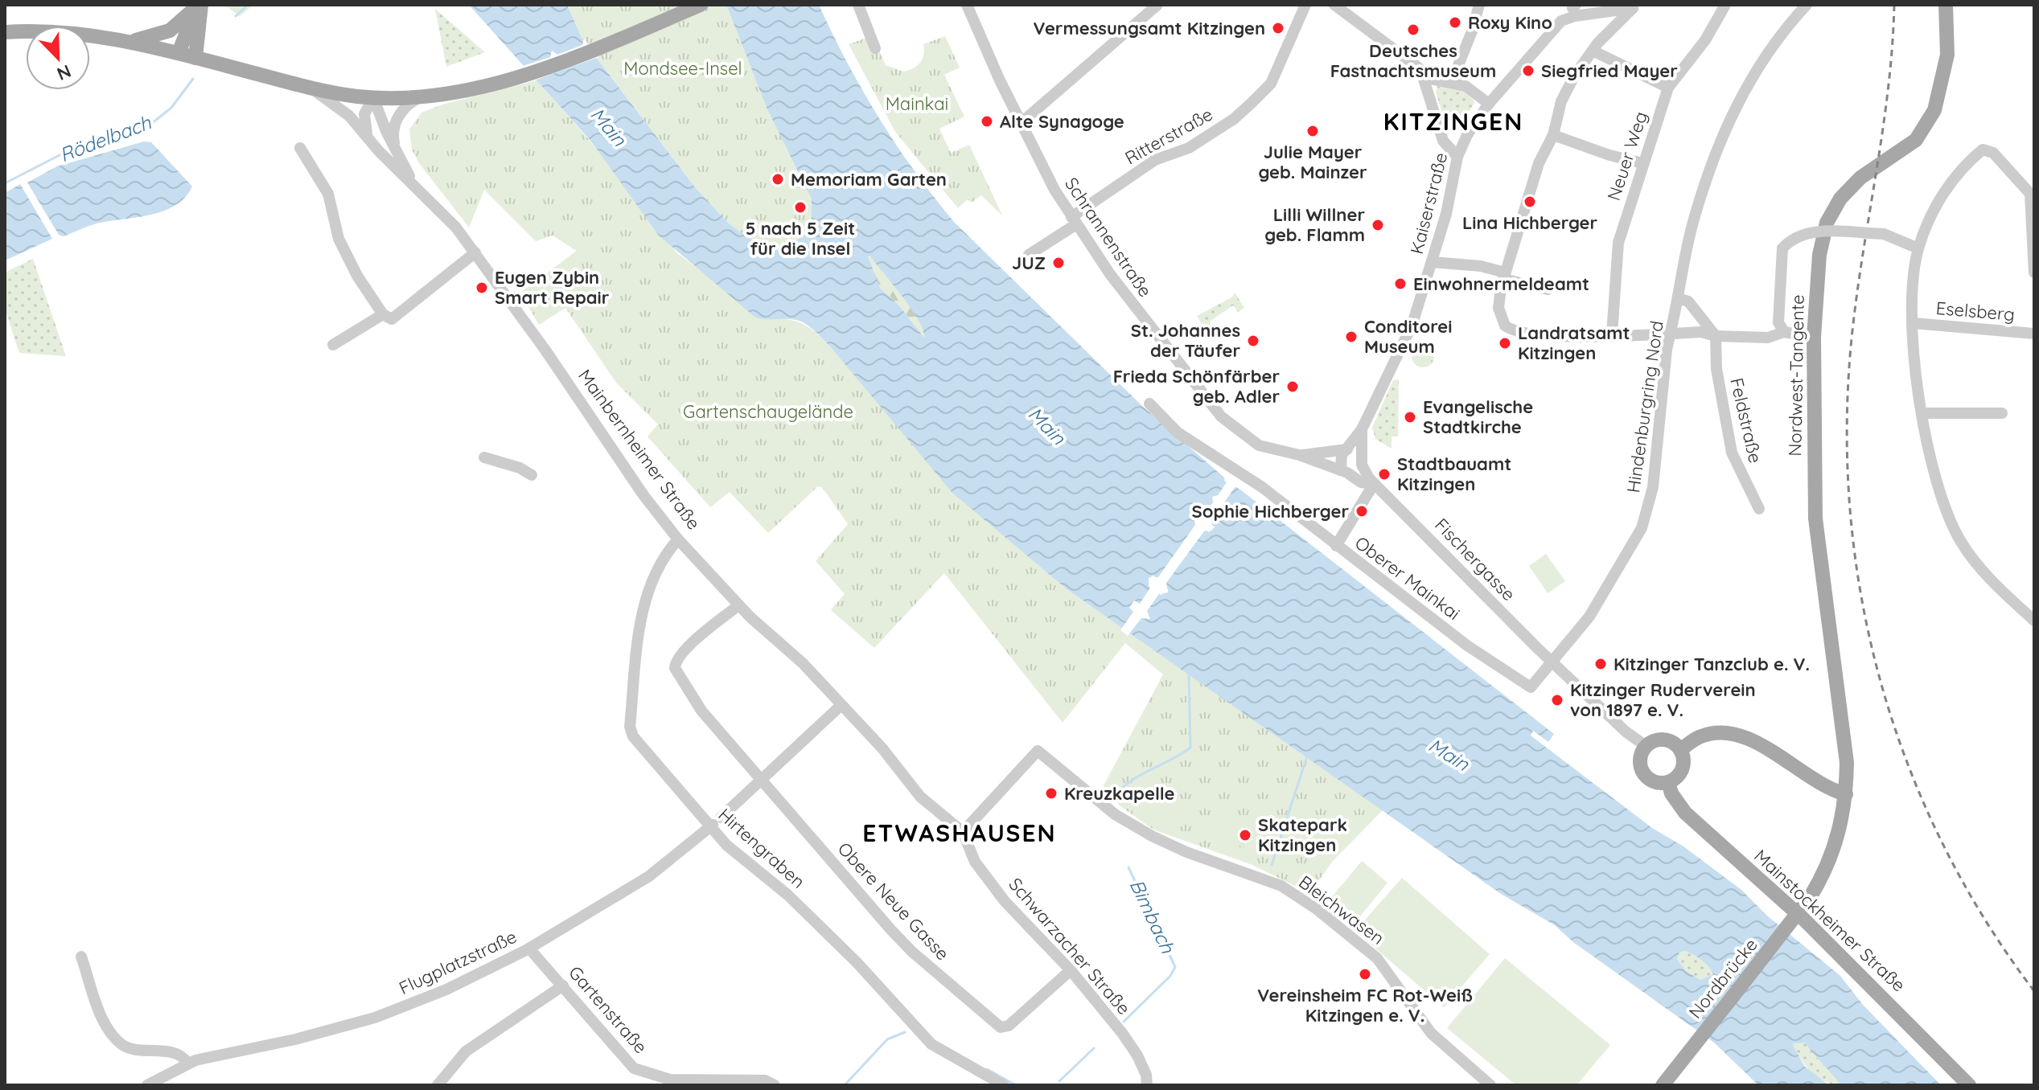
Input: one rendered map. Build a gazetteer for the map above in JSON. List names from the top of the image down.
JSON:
{
  "streets": {
    "main road": [
      "Nordwest-Tangente",
      "Mainbernheimer Straße",
      "Mainstockheimer Straße",
      "Nordbrücke"
    ],
    "street": [
      "Ritterstraße",
      "Neuer Weg",
      "Kaiserstraße",
      "Schrannenstraße",
      "Eselsberg",
      "Hindenburgring Nord",
      "Feldstraße",
      "Fischergasse",
      "Oberer Mainkai",
      "Hirtengraben",
      "Obere Neue Gasse",
      "Bleichwasen",
      "Schwarzacher Straße",
      "Flugplatzstraße",
      "Gartenstraße"
    ]
  },
  "crossings": [
    ["Ritterstraße", "Schrannenstraße"],
    ["Nordwest-Tangente", "Nordbrücke"],
    ["Hindenburgring Nord", "Fischergasse"],
    ["Hindenburgring Nord", "Oberer Mainkai"],
    ["Mainbernheimer Straße", "Hirtengraben"],
    ["Mainbernheimer Straße", "Obere Neue Gasse"],
    ["Mainbernheimer Straße", "Bleichwasen"],
    ["Mainbernheimer Straße", "Schwarzacher Straße"],
    ["Mainbernheimer Straße", "Flugplatzstraße"],
    ["Fischergasse", "Oberer Mainkai"],
    ["Hirtengraben", "Flugplatzstraße"],
    ["Obere Neue Gasse", "Schwarzacher Straße"],
    ["Obere Neue Gasse", "Flugplatzstraße"],
    ["Bleichwasen", "Schwarzacher Straße"],
    ["Flugplatzstraße", "Gartenstraße"]
  ],
  "districts": ["KITZINGEN", "ETWASHAUSEN"],
  "water": ["Main", "Rödelbach", "Bimbach"],
  "parks": ["Mondsee-Insel", "Mainkai", "Gartenschaugelände"],
  "places": [
    "Roxy Kino",
    "Vermessungsamt Kitzingen",
    "Deutsches Fastnachtsmuseum",
    "Siegfried Mayer",
    "Alte Synagoge",
    "Julie Mayer geb. Mainzer",
    "Memoriam Garten",
    "Lina Hichberger",
    "5 nach 5 Zeit für die Insel",
    "Lilli Willner geb. Flamm",
    "JUZ",
    "Einwohnermeldeamt",
    "Eugen Zybin Smart Repair",
    "Conditorei Museum",
    "St. Johannes der Täufer",
    "Landratsamt Kitzingen",
    "Frieda Schönfärber geb. Adler",
    "Evangelische Stadtkirche",
    "Stadtbauamt Kitzingen",
    "Sophie Hichberger",
    "Kitzinger Tanzclub e. V.",
    "Kitzinger Ruderverein von 1897 e. V.",
    "Kreuzkapelle",
    "Skatepark Kitzingen",
    "Vereinsheim FC Rot-Weiß Kitzingen e. V."
  ],
  "north": "bottom right"
}
